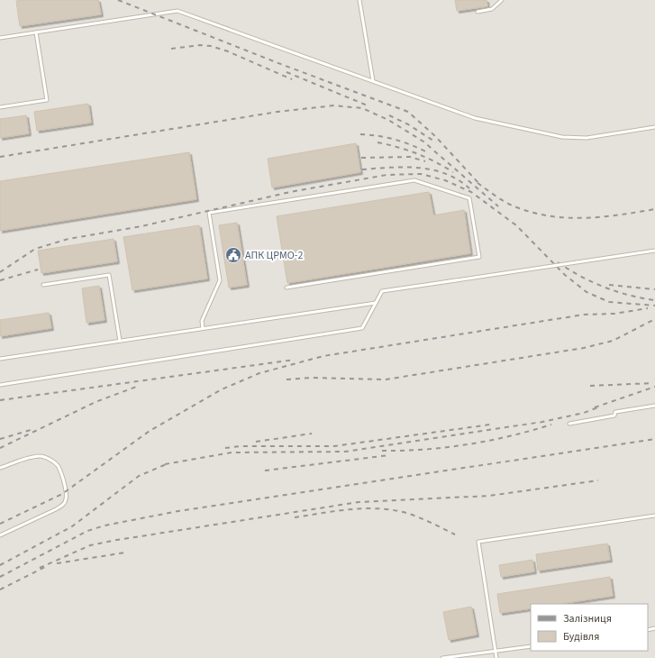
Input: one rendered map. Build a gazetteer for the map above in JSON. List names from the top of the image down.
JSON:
{
  "places": {
    "public building": ["АПК ЦРМО-2"]
  },
  "legend": ["Залізниця", "Будівля"]
}
